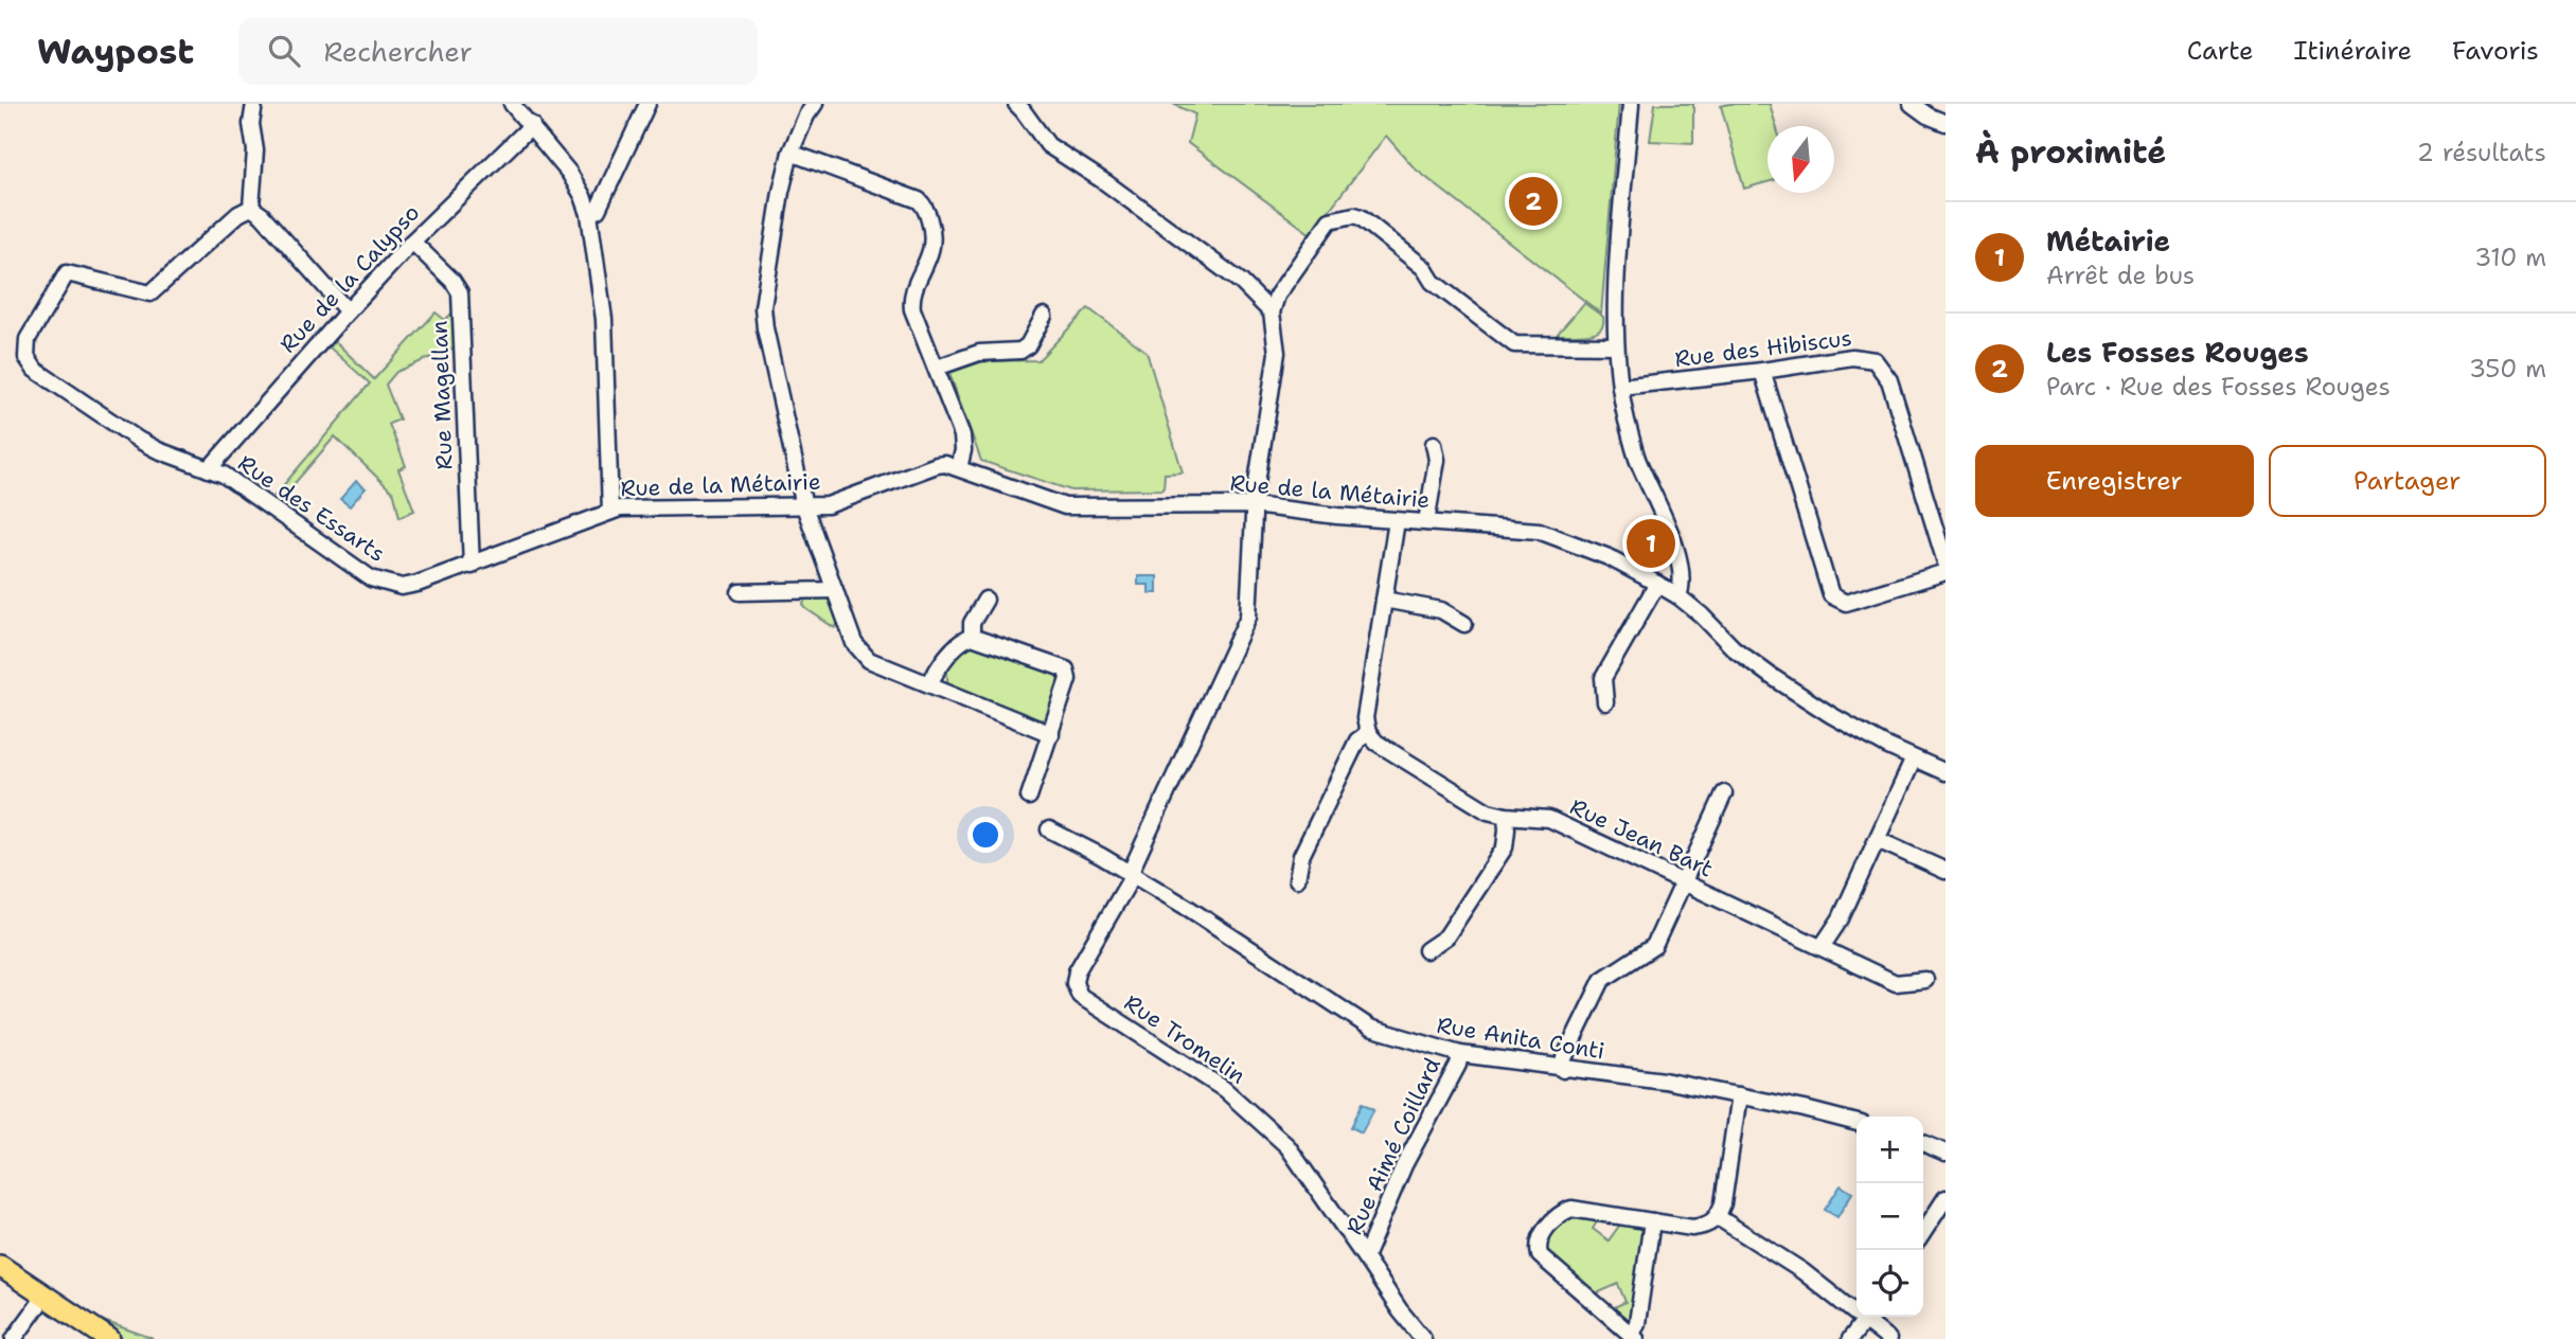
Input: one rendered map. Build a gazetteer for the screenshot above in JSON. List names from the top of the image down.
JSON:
{
  "streets": {
    "street": [
      "Rue de la Calypso",
      "Rue des Hibiscus",
      "Rue Magellan",
      "Rue de la Métairie",
      "Rue des Essarts",
      "Rue Jean Bart",
      "Rue Anita Conti",
      "Rue Tromelin",
      "Rue Aimé Coillard"
    ]
  },
  "crossings": [
    ["Rue de la Calypso", "Rue Magellan"],
    ["Rue de la Calypso", "Rue de la Métairie"],
    ["Rue de la Calypso", "Rue des Essarts"],
    ["Rue Magellan", "Rue des Essarts"],
    ["Rue de la Métairie", "Rue des Essarts"],
    ["Rue de la Métairie", "Rue Tromelin"],
    ["Rue Anita Conti", "Rue Tromelin"],
    ["Rue Anita Conti", "Rue Aimé Coillard"],
    ["Rue Tromelin", "Rue Aimé Coillard"]
  ],
  "north": "bottom",
  "page": {
    "header": "Waypost",
    "search": "Rechercher",
    "nav": ["Carte", "Itinéraire", "Favoris"],
    "heading": ["À proximité", "2 résultats"],
    "pins": ["2", "1"],
    "list": [
      {
        "mark": "1",
        "name": "Métairie",
        "note": "Arrêt de bus",
        "value": "310 m"
      },
      {
        "mark": "2",
        "name": "Les Fosses Rouges",
        "note": "Parc · Rue des Fosses Rouges",
        "value": "350 m"
      }
    ],
    "buttons": ["Enregistrer", "Partager"],
    "map_buttons": ["+", "−"]
  }
}
